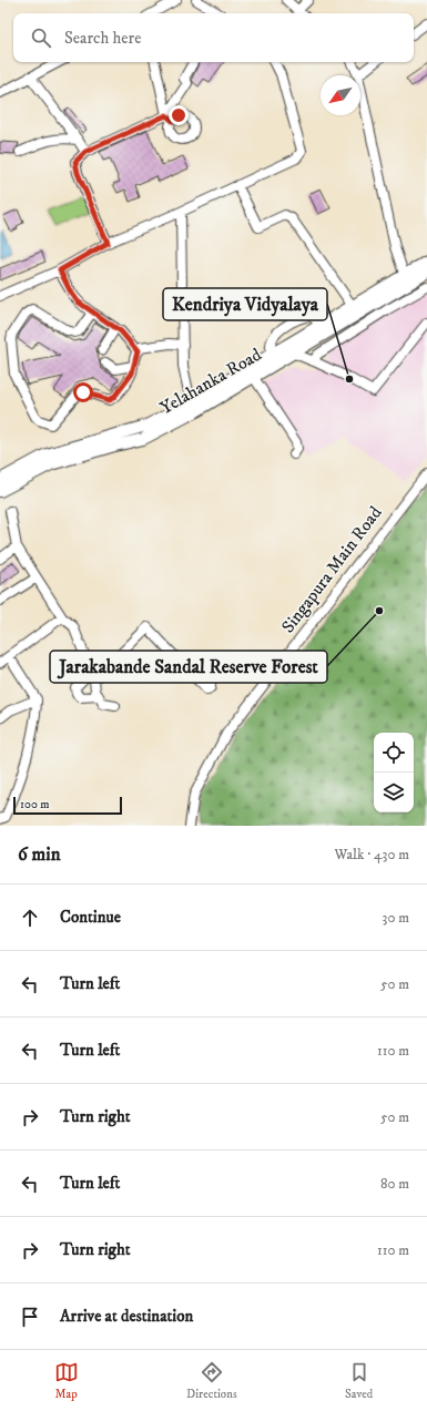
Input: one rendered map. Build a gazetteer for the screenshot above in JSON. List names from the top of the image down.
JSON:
{
  "streets": {
    "main road": ["Yelahanka Road"],
    "street": ["Singapura Main Road"]
  },
  "places": ["Kendriya Vidyalaya", "Jarakabande Sandal Reserve Forest"],
  "scale_bar": "100 m",
  "north": "bottom left",
  "page": {
    "search": "Search here",
    "scale": "100 m",
    "heading": ["6 min", "Walk · 430 m"],
    "list": [
      ["Continue", "30 m"],
      ["Turn left", "50 m"],
      ["Turn left", "110 m"],
      ["Turn right", "50 m"],
      ["Turn left", "80 m"],
      ["Turn right", "110 m"],
      "Arrive at destination"
    ],
    "nav": ["Map", "Directions", "Saved"]
  }
}
